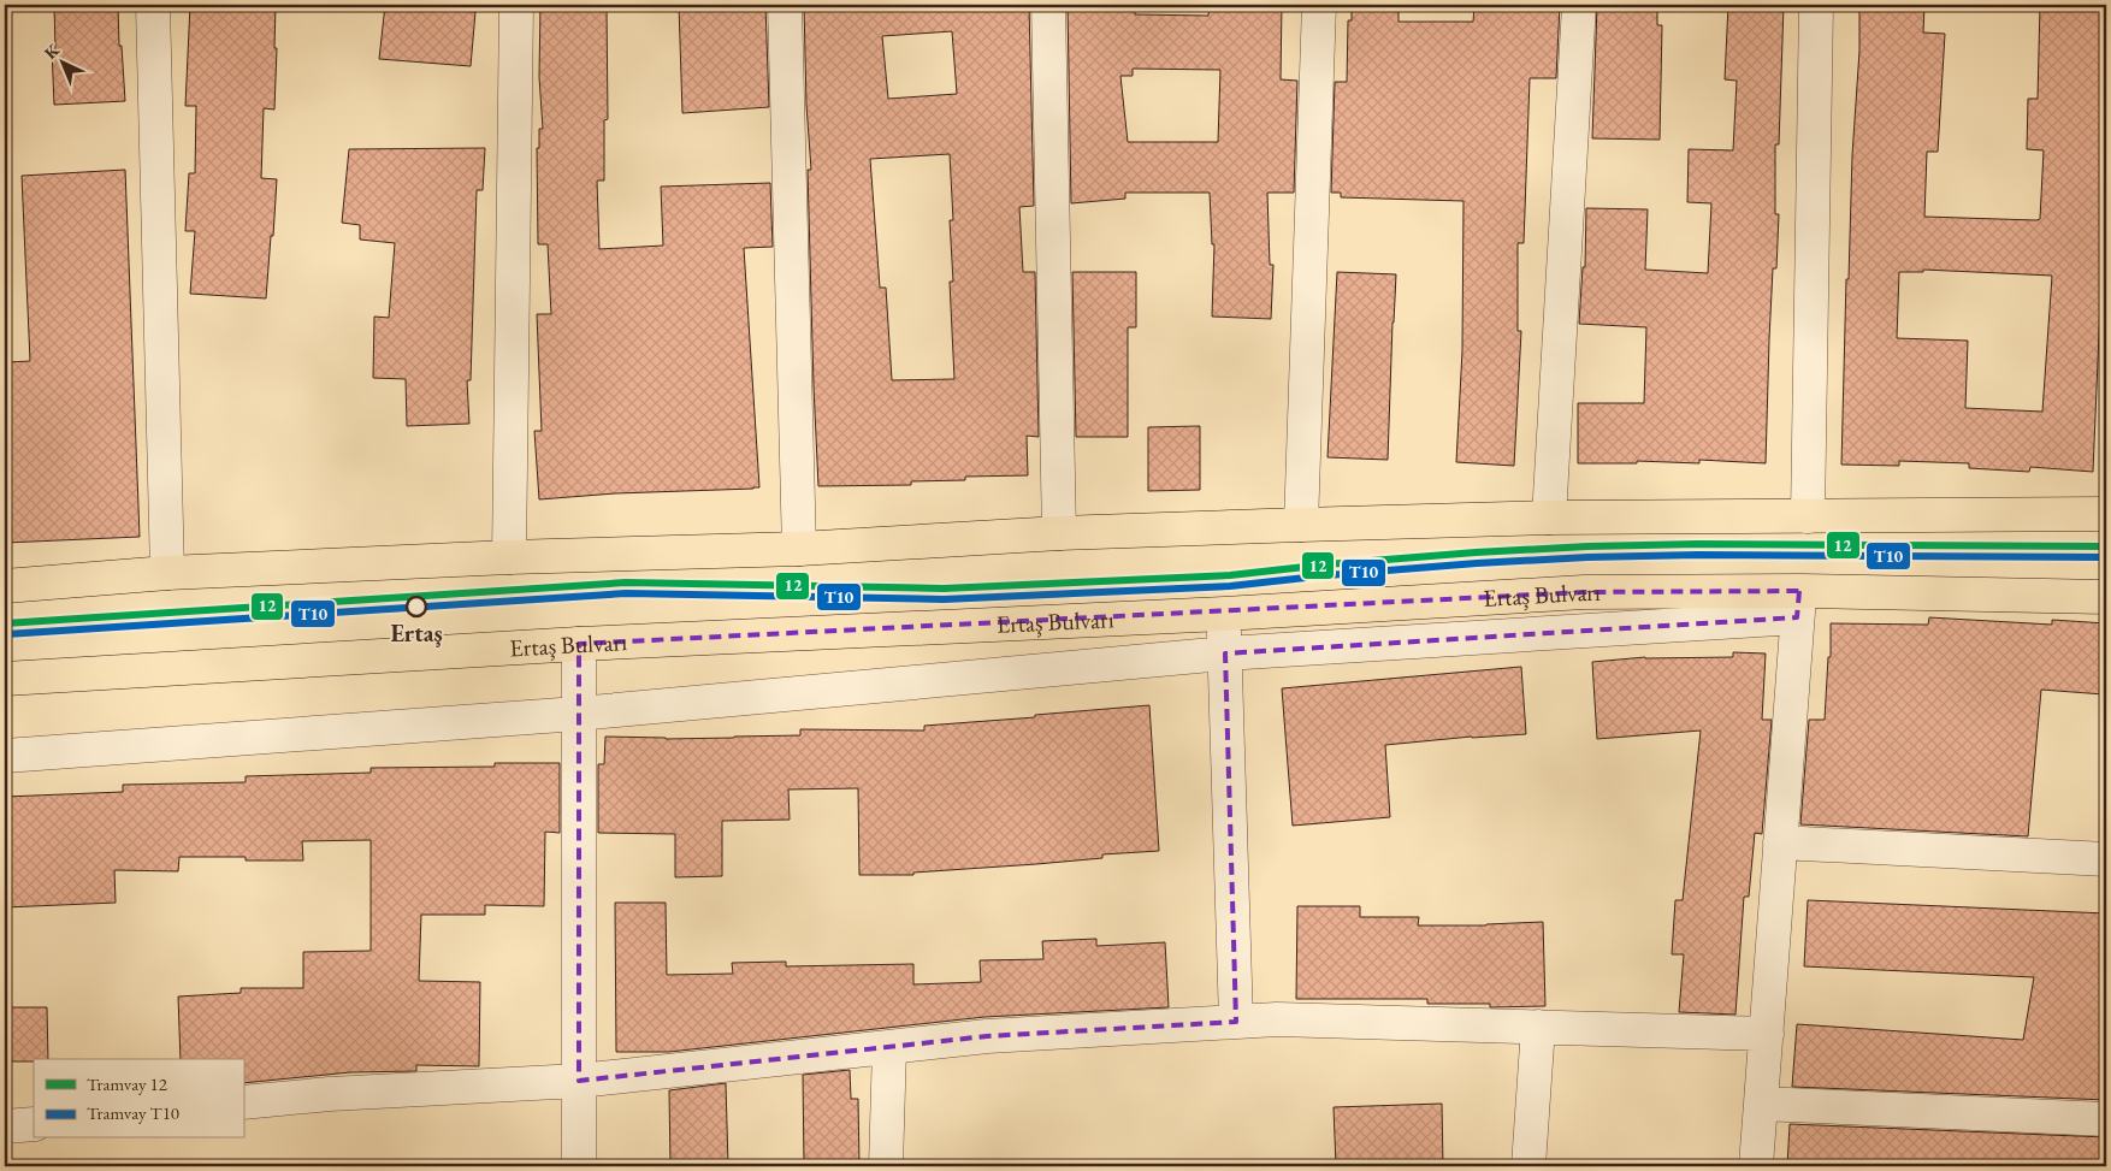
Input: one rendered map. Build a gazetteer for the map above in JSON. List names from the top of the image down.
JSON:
{
  "streets": {
    "main road": ["Ertaş Bulvarı"]
  },
  "places": ["Ertaş"],
  "lines": ["tram line 12", "tram line T10"],
  "legend": ["Tramvay 12", "Tramvay T10"],
  "north": "top left"
}
